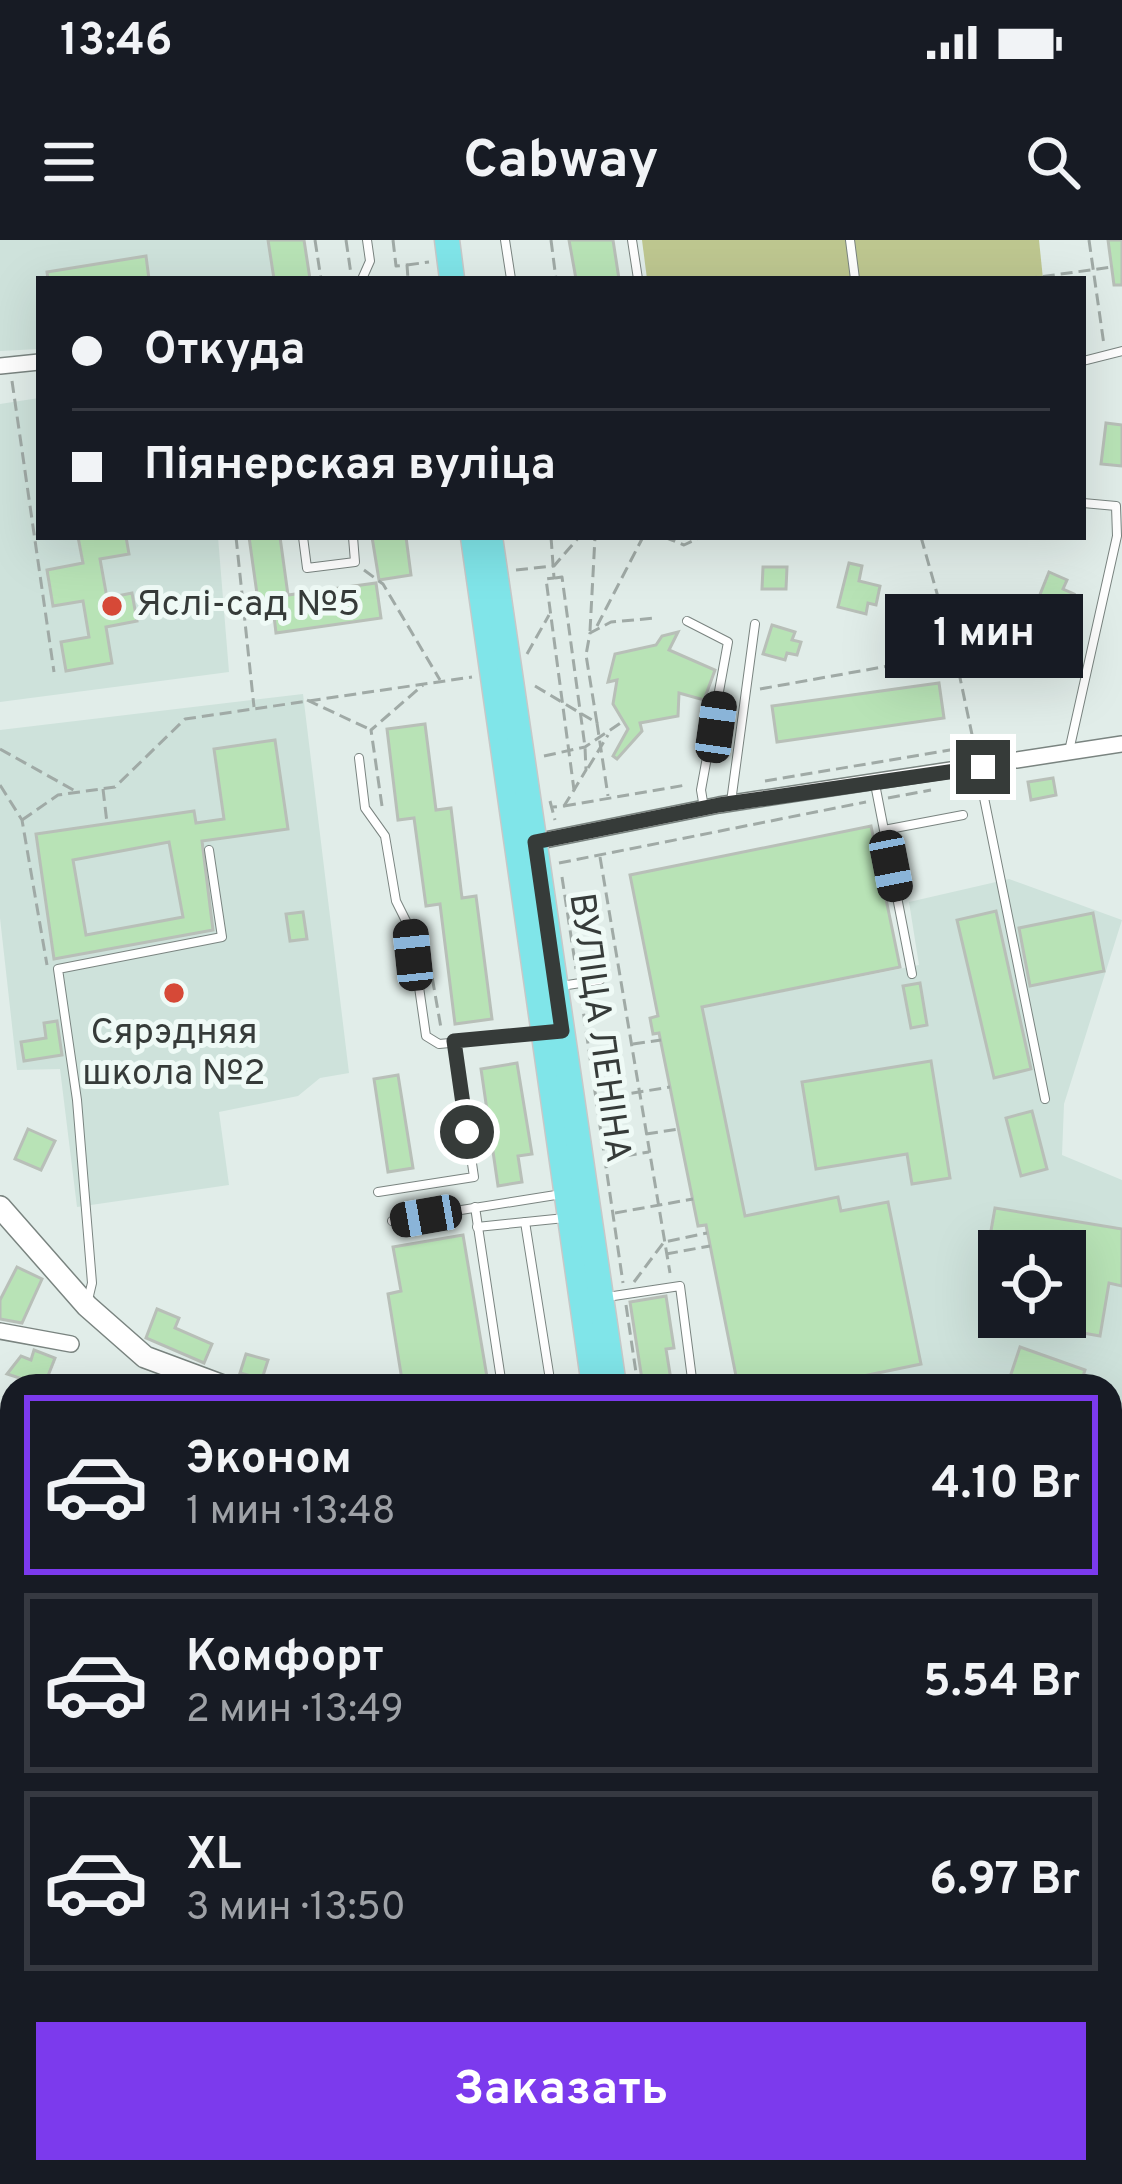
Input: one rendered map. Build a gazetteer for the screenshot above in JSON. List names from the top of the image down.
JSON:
{
  "streets": {
    "main road": ["ВУЛІЦА ЛЕНІНА"]
  },
  "places": ["Яслі-сад №5", "Сярэдняя школа №2"],
  "page": {
    "status": "13:46",
    "header": "Cabway",
    "banner": ["Откуда", "Піянерская вуліца"],
    "bubble": "1 мин",
    "list": [
      {
        "name": "Эконом",
        "note": "1 мин · 13:48",
        "value": "4.10 Br"
      },
      {
        "name": "Комфорт",
        "note": "2 мин · 13:49",
        "value": "5.54 Br"
      },
      {
        "name": "XL",
        "note": "3 мин · 13:50",
        "value": "6.97 Br"
      }
    ],
    "buttons": "Заказать"
  }
}
